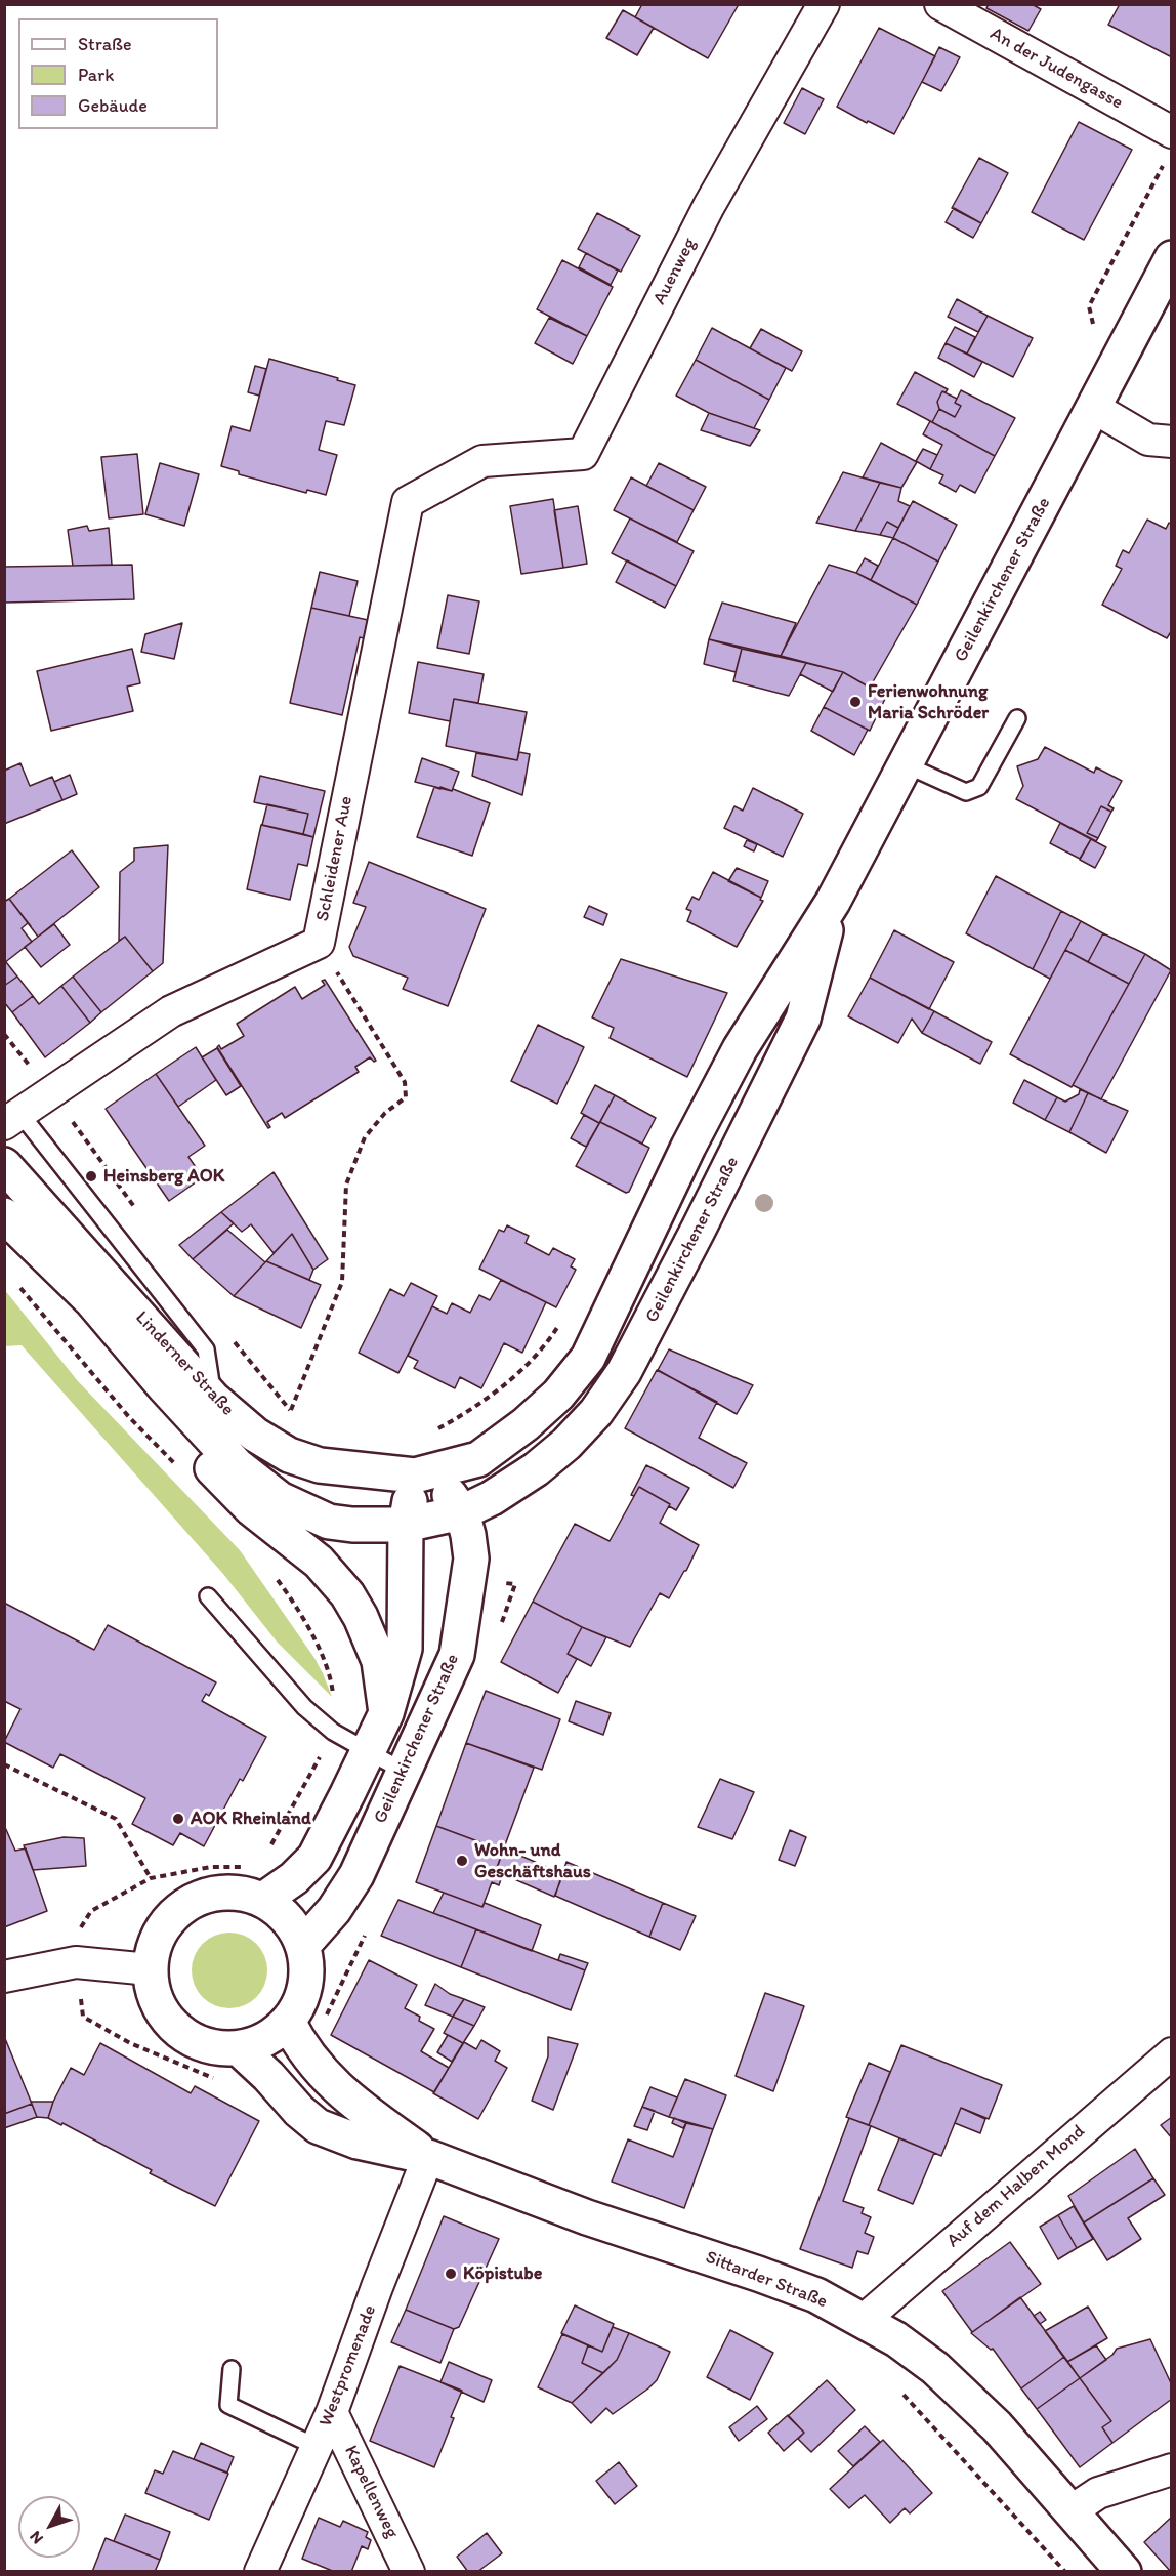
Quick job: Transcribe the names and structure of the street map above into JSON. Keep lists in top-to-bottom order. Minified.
{"streets":{"main road":["Geilenkirchener Straße","Linderner Straße","Sittarder Straße"],"street":["An der Judengasse","Auenweg","Schleidener Aue","Auf dem Halben Mond","Westpromenade","Kapellenweg"]},"crossings":[["Auenweg","Schleidener Aue"],["Geilenkirchener Straße","Linderner Straße"],["Geilenkirchener Straße","Sittarder Straße"],["Auf dem Halben Mond","Sittarder Straße"],["Sittarder Straße","Westpromenade"],["Westpromenade","Kapellenweg"]],"places":["Ferienwohnung Maria Schröder","Heinsberg AOK","AOK Rheinland","Wohn- und Geschäftshaus","Köpistube"],"legend":["Straße","Park","Gebäude"],"north":"bottom left"}
